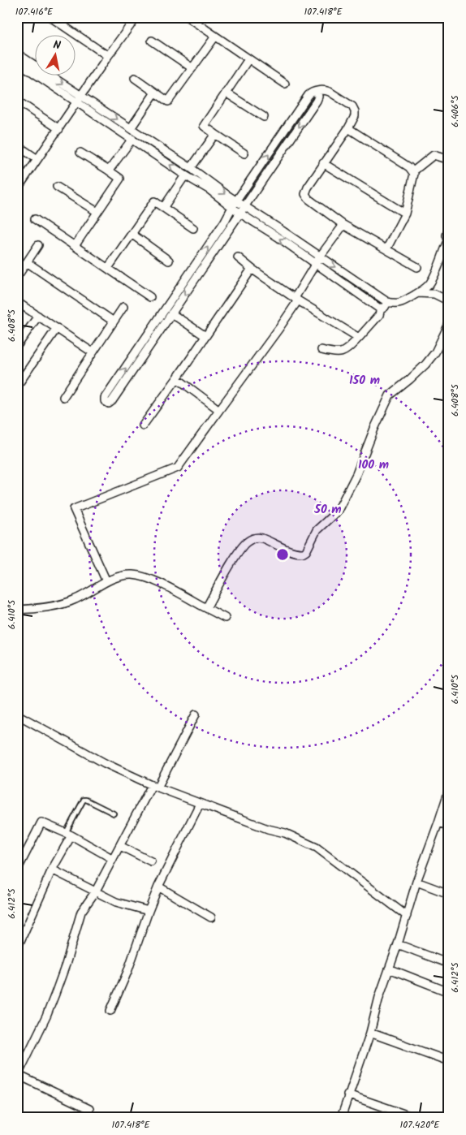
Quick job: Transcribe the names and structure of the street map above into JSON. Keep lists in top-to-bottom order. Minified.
{"north":"top","coordinates":["107.416°E","107.418°E","6.406°S","6.408°S","6.410°S","6.412°S","107.420°E"],"rings":["150 m","100 m","50 m"]}
